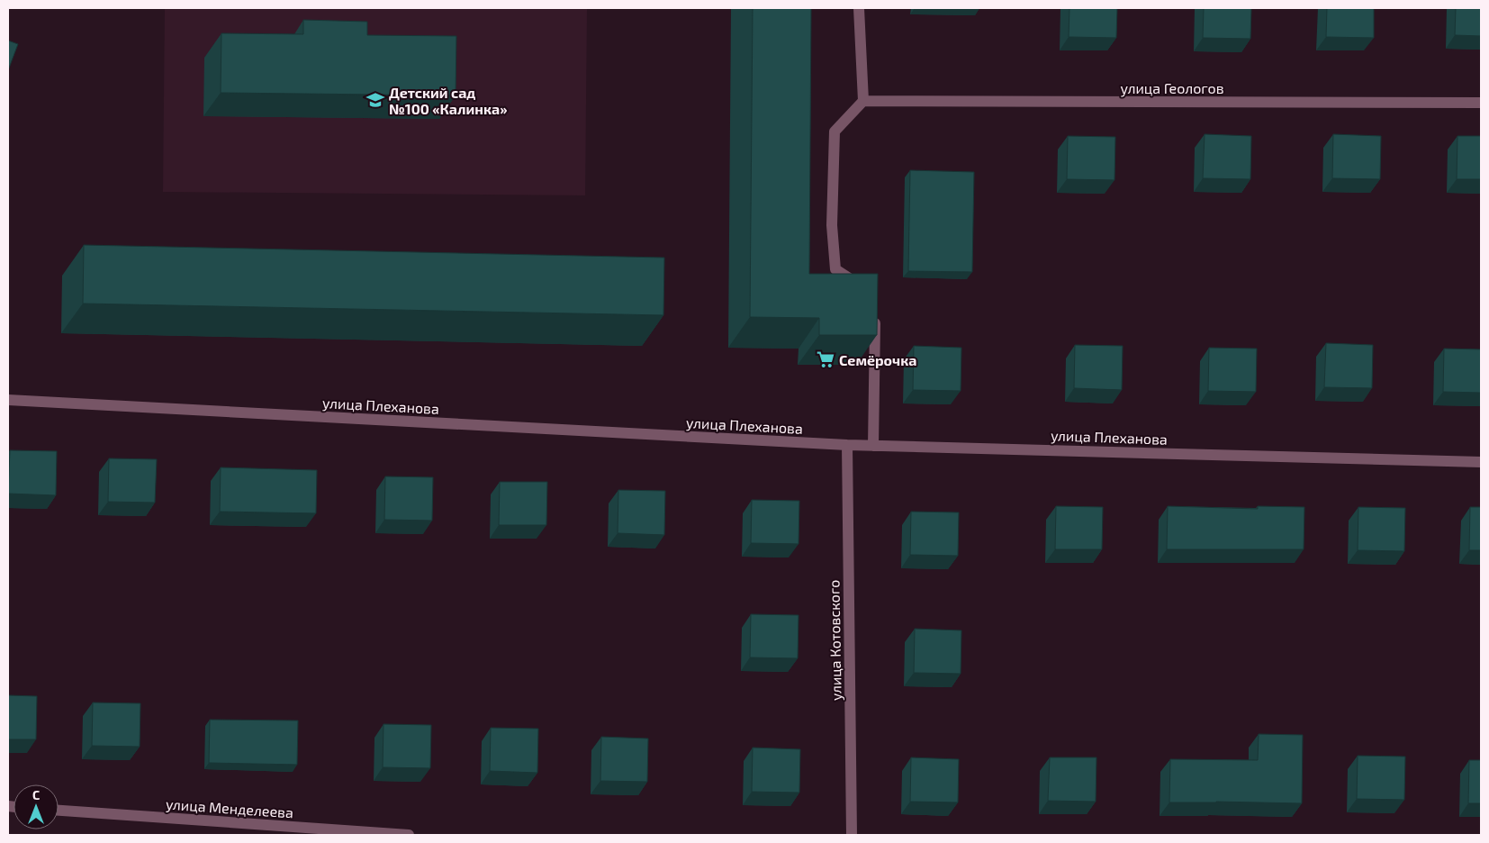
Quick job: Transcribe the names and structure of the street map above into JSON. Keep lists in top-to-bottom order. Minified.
{"streets":{"street":["улица Геологов","улица Плеханова","улица Котовского","улица Менделеева"]},"crossings":[["улица Плеханова","улица Котовского"]],"places":{"school or university":["Детский сад №100 «Калинка»"],"supermarket":["Семёрочка"]},"north":"top"}
